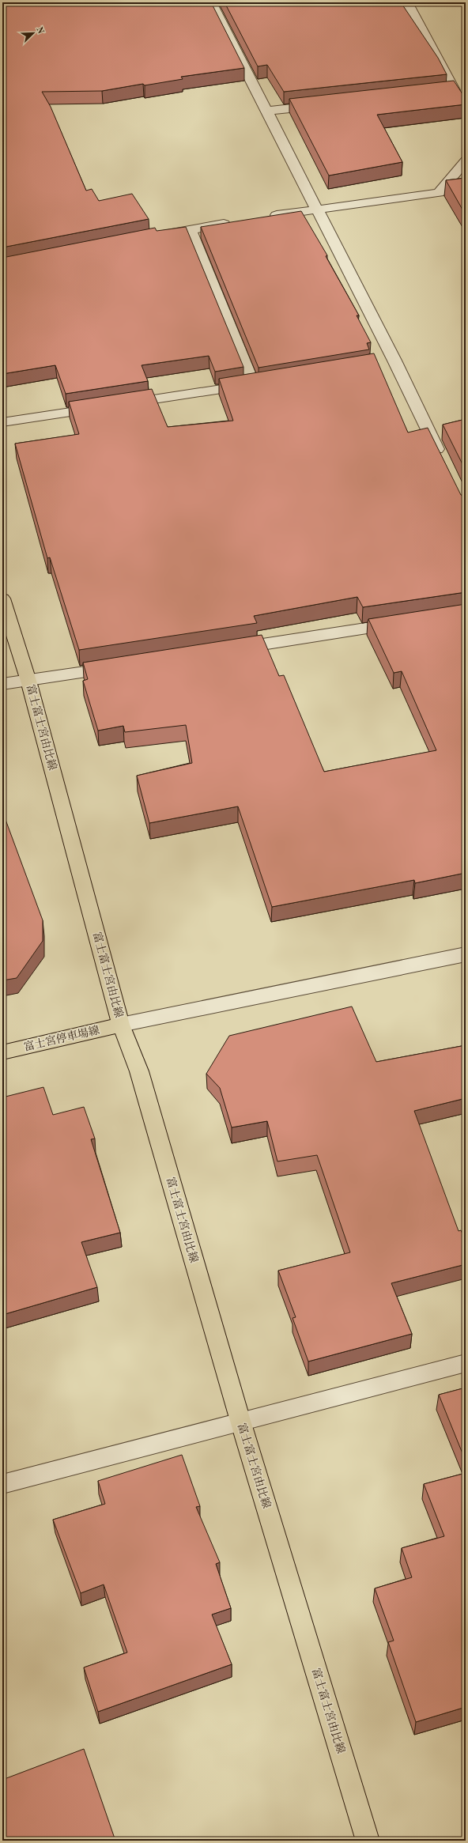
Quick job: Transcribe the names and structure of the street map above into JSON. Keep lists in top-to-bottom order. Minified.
{"streets":{"main road":["富士富士宮由比線","富士宮停車場線"]},"crossings":[["富士富士宮由比線","富士宮停車場線"]],"north":"top right"}
